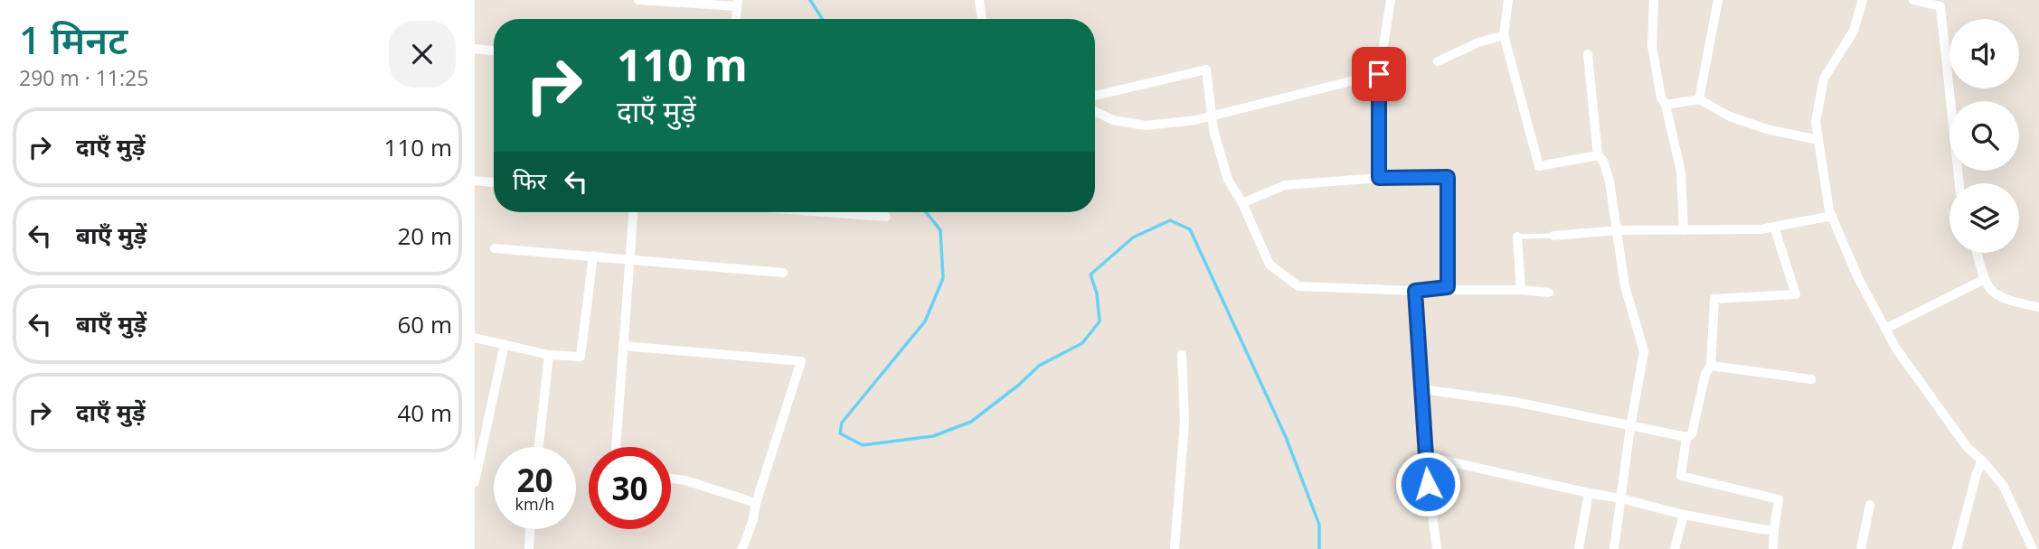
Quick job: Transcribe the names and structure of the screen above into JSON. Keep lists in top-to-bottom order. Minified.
{"page":{"heading":["1 मिनट","290 m · 11:25"],"turn":["110 m","दाएँ मुड़ें"],"list":[{"name":"दाएँ मुड़ें","value":"110 m"},{"name":"बाएँ मुड़ें","value":"20 m"},{"name":"बाएँ मुड़ें","value":"60 m"},{"name":"दाएँ मुड़ें","value":"40 m"}],"then":"फिर","speed":"20 km/h","limit":"30"}}
